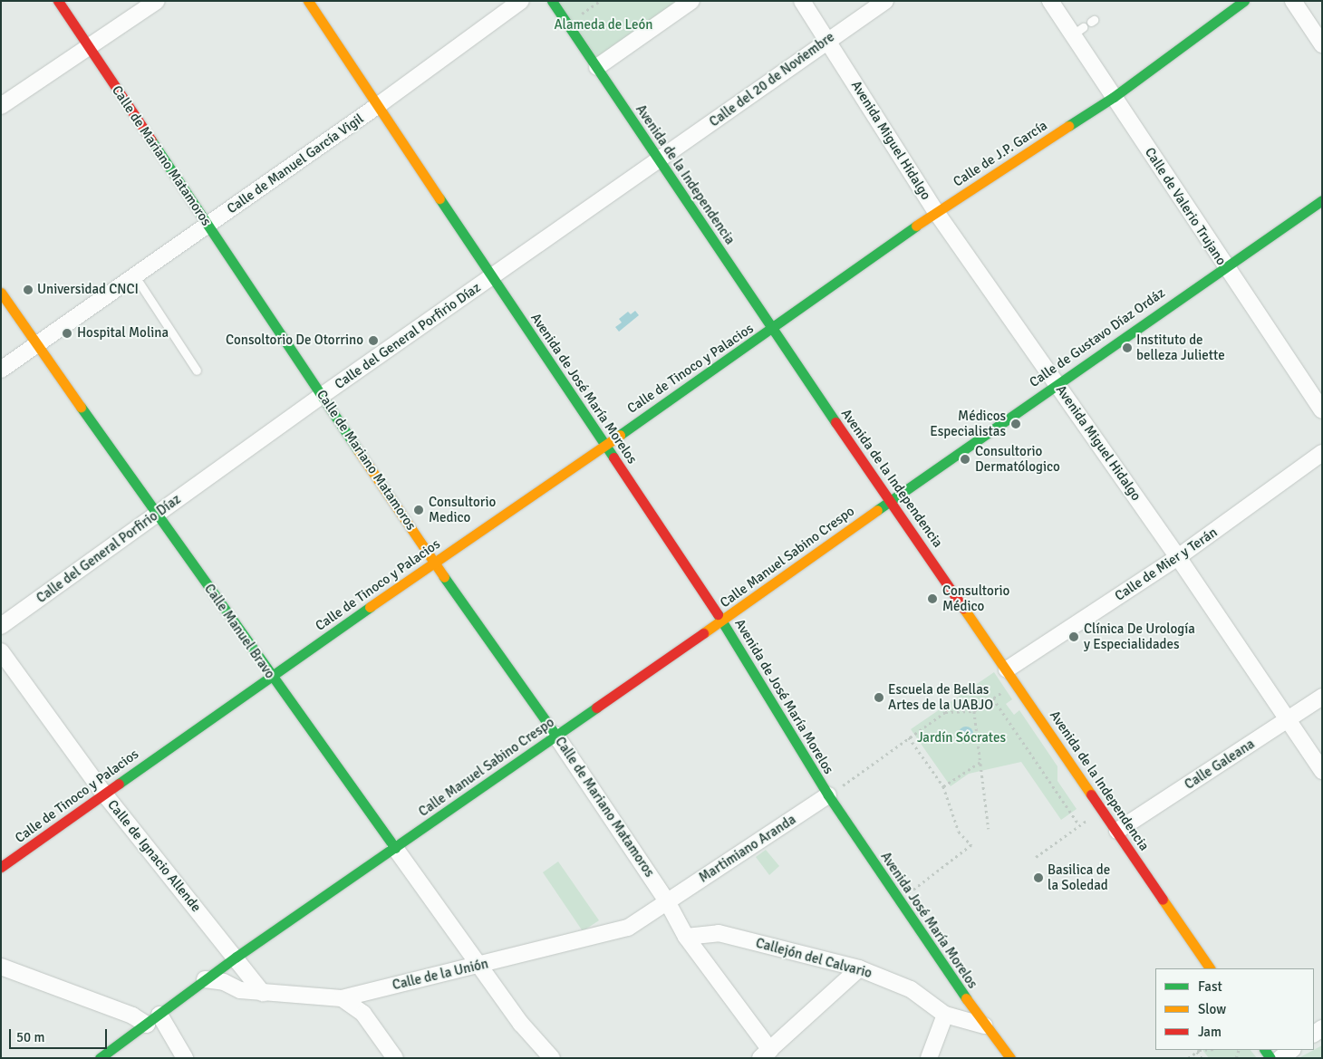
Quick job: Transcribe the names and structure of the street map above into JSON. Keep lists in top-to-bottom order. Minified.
{"streets":{"street":["Calle del 20 de Noviembre","Avenida Miguel Hidalgo","Calle de J.P. García","Calle de Mariano Matamoros","Calle de Manuel García Vigil","Avenida de la Independencia","Calle de Valerio Trujano","Calle del General Porfirio Díaz","Calle de Gustavo Díaz Ordáz","Calle de Tinoco y Palacios","Avenida de José María Morelos","Calle Manuel Sabino Crespo","Calle de Mier y Terán","Calle Manuel Bravo","Calle Galeana","Martimiano Aranda","Calle de Ignacio Allende","Avenida José María Morelos","Callejón del Calvario","Calle de la Unión"]},"crossings":[["Calle del 20 de Noviembre","Avenida Miguel Hidalgo"],["Calle del 20 de Noviembre","Avenida de la Independencia"],["Calle del 20 de Noviembre","Calle del General Porfirio Díaz"],["Avenida Miguel Hidalgo","Calle de J.P. García"],["Avenida Miguel Hidalgo","Calle de Gustavo Díaz Ordáz"],["Avenida Miguel Hidalgo","Calle de Mier y Terán"],["Avenida Miguel Hidalgo","Calle Galeana"],["Calle de J.P. García","Avenida de la Independencia"],["Calle de J.P. García","Calle de Valerio Trujano"],["Calle de J.P. García","Calle de Tinoco y Palacios"],["Calle de Mariano Matamoros","Calle de Manuel García Vigil"],["Calle de Mariano Matamoros","Calle del General Porfirio Díaz"],["Calle de Mariano Matamoros","Calle de Tinoco y Palacios"],["Calle de Mariano Matamoros","Calle Manuel Sabino Crespo"],["Calle de Mariano Matamoros","Martimiano Aranda"],["Calle de Mariano Matamoros","Callejón del Calvario"],["Calle de Mariano Matamoros","Calle de la Unión"],["Calle de Manuel García Vigil","Avenida de José María Morelos"],["Calle de Manuel García Vigil","Calle Manuel Bravo"],["Avenida de la Independencia","Calle del General Porfirio Díaz"],["Avenida de la Independencia","Calle de Gustavo Díaz Ordáz"],["Avenida de la Independencia","Calle de Tinoco y Palacios"],["Avenida de la Independencia","Calle Manuel Sabino Crespo"],["Avenida de la Independencia","Calle de Mier y Terán"],["Avenida de la Independencia","Calle Galeana"],["Calle de Valerio Trujano","Calle de Gustavo Díaz Ordáz"],["Calle del General Porfirio Díaz","Avenida de José María Morelos"],["Calle del General Porfirio Díaz","Calle Manuel Bravo"],["Calle de Gustavo Díaz Ordáz","Calle Manuel Sabino Crespo"],["Calle de Tinoco y Palacios","Avenida de José María Morelos"],["Calle de Tinoco y Palacios","Calle Manuel Bravo"],["Calle de Tinoco y Palacios","Calle de Ignacio Allende"],["Avenida de José María Morelos","Calle Manuel Sabino Crespo"],["Avenida de José María Morelos","Martimiano Aranda"],["Avenida de José María Morelos","Avenida José María Morelos"],["Calle Manuel Sabino Crespo","Calle Manuel Bravo"],["Calle Manuel Sabino Crespo","Calle de Ignacio Allende"],["Calle Manuel Sabino Crespo","Calle de la Unión"],["Calle Manuel Bravo","Calle de la Unión"],["Martimiano Aranda","Avenida José María Morelos"],["Martimiano Aranda","Calle de la Unión"],["Calle de Ignacio Allende","Calle de la Unión"],["Avenida José María Morelos","Callejón del Calvario"]],"parks":["Alameda de León","Jardín Sócrates"],"places":["Universidad CNCI","Hospital Molina","Consoltorio De Otorrino","Instituto de belleza Juliette","Médicos Especialistas","Consultorio Dermatólogico","Consultorio Medico","Consultorio Médico","Clínica De Urología y Especialidades","Escuela de Bellas Artes de la UABJO","Basilica de la Soledad"],"legend":["Fast","Slow","Jam"],"scale_bar":"50 m"}
